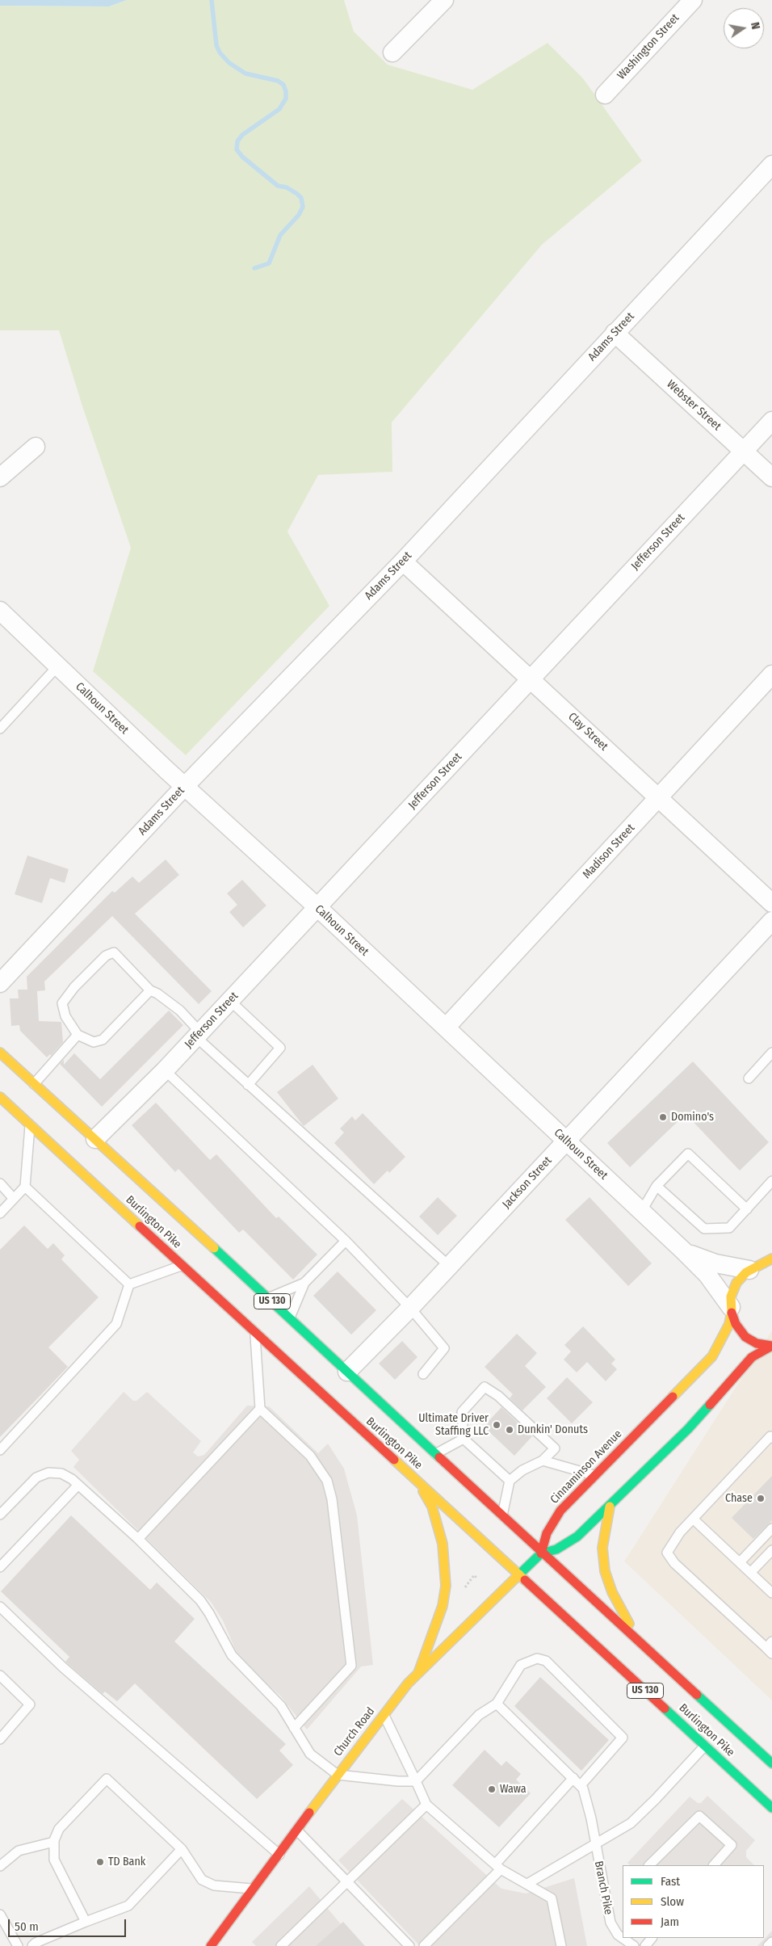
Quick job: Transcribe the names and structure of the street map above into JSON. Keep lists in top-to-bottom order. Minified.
{"streets":{"main road":["Calhoun Street","Burlington Pike","US 130","Cinnaminson Avenue","Church Road"],"street":["Washington Street","Adams Street","Webster Street","Jefferson Street","Clay Street","Madison Street","Jackson Street"],"lane":["Branch Pike"]},"crossings":[["Adams Street","Webster Street"],["Adams Street","Calhoun Street"],["Adams Street","Clay Street"],["Webster Street","Jefferson Street"],["Jefferson Street","Calhoun Street"],["Jefferson Street","Clay Street"],["Jefferson Street","Burlington Pike"],["Calhoun Street","Madison Street"],["Calhoun Street","Jackson Street"],["Calhoun Street","Cinnaminson Avenue"],["Clay Street","Madison Street"],["Jackson Street","Burlington Pike"],["Burlington Pike","Cinnaminson Avenue"],["Burlington Pike","Church Road"],["Cinnaminson Avenue","Church Road"]],"places":["Domino's","Ultimate Driver Staffing LLC","Dunkin' Donuts","Chase","Wawa","TD Bank"],"legend":["Fast","Slow","Jam"],"scale_bar":"50 m","north":"right"}
